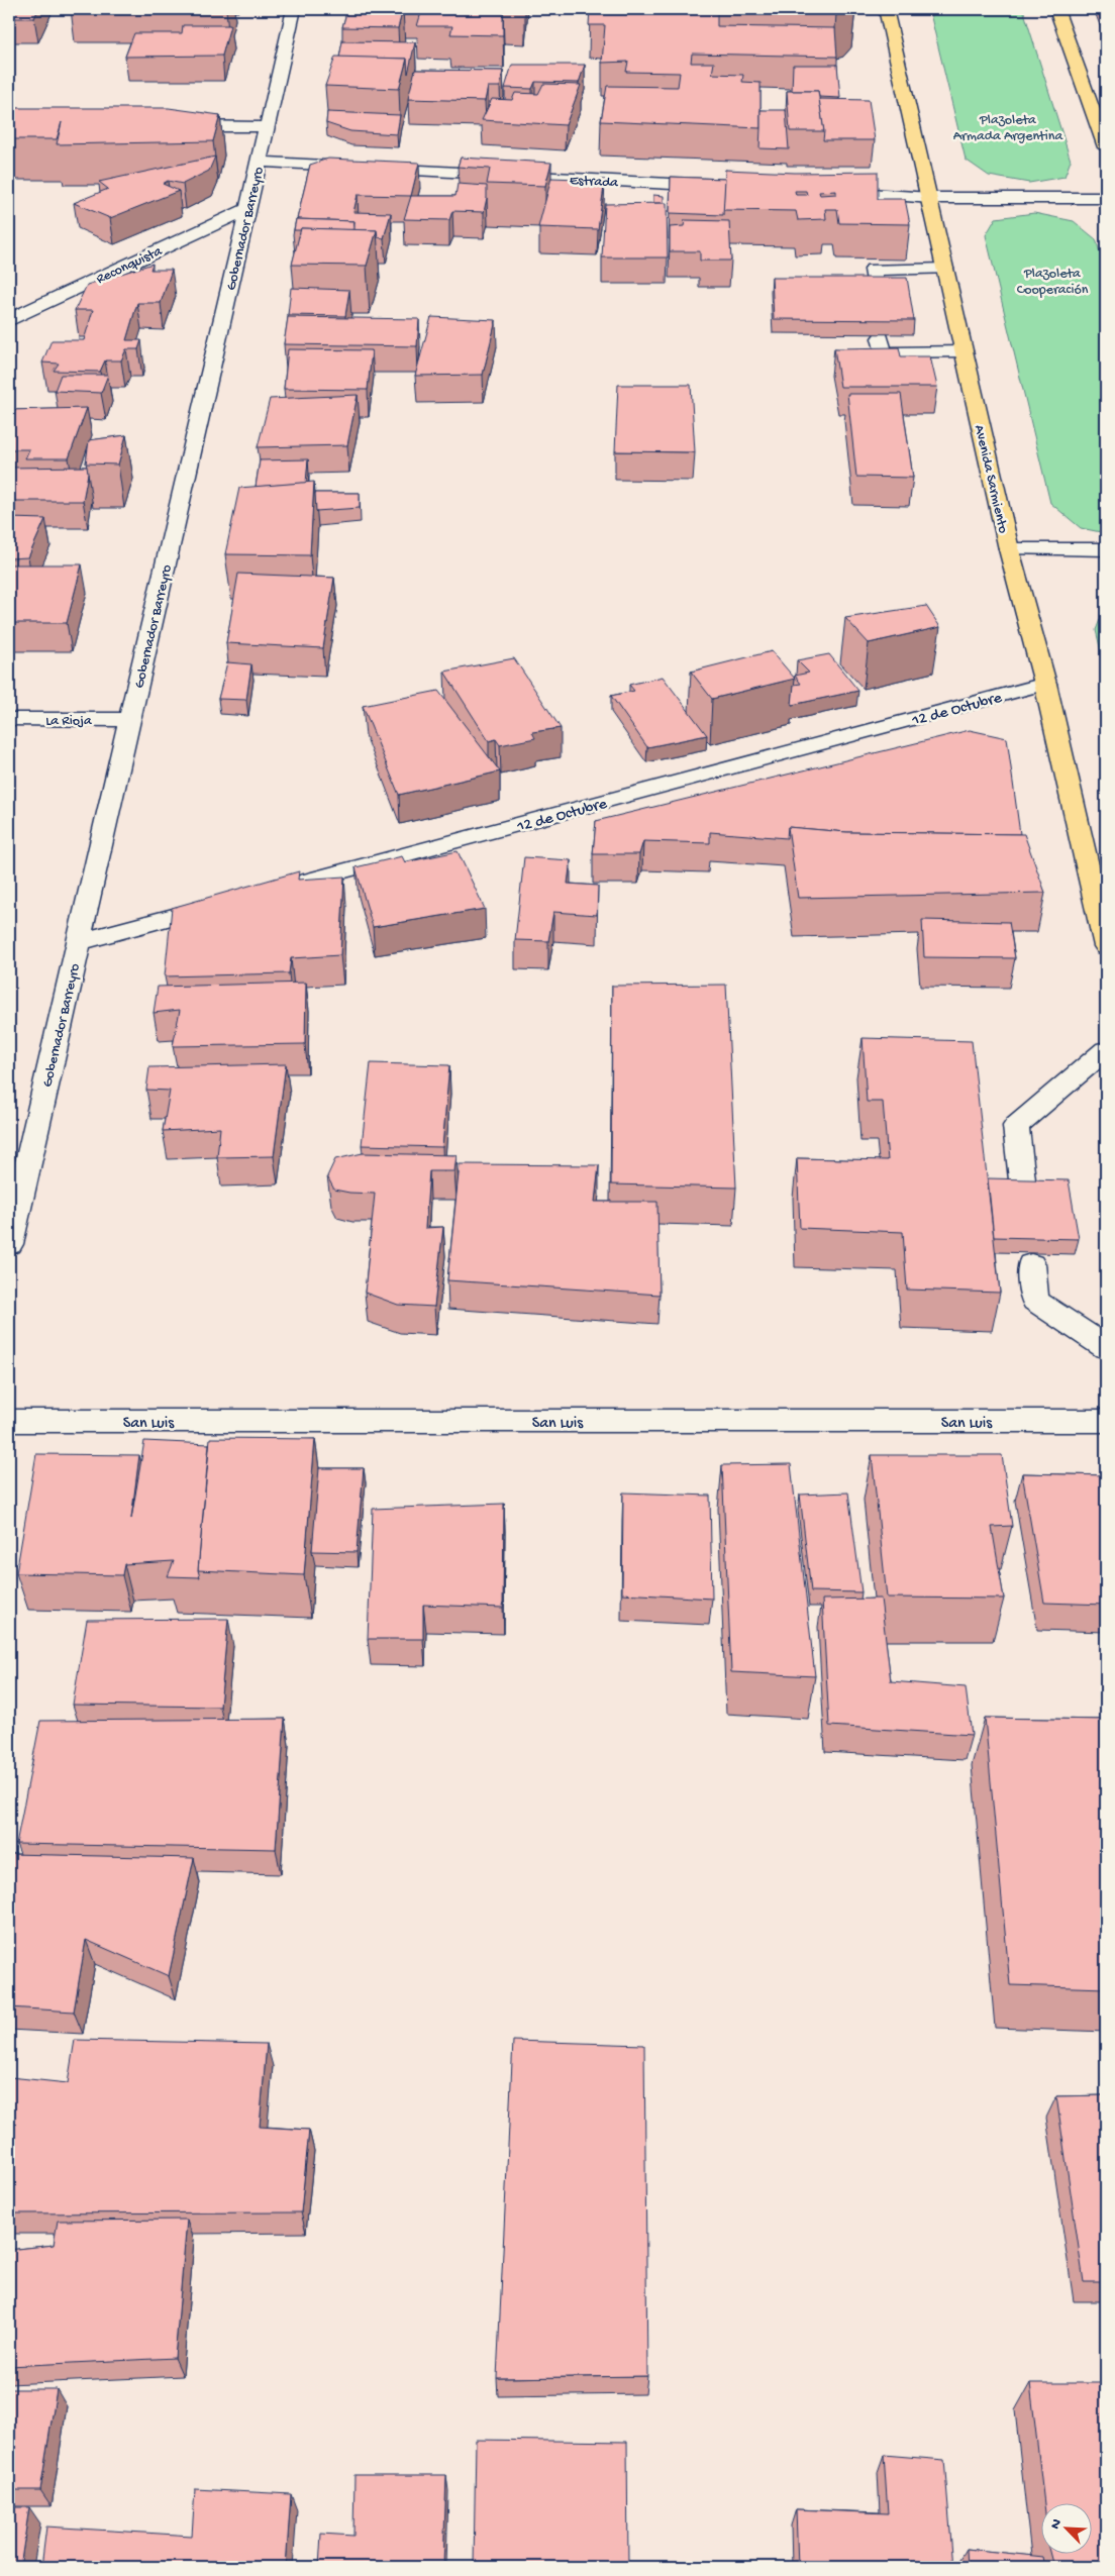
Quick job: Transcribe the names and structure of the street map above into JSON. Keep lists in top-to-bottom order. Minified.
{"streets":{"main road":["Avenida Sarmiento"],"street":["Estrada","Gobernador Barreyro","Reconquista","12 de Octubre","La Rioja","San Luis"]},"crossings":[["Estrada","Gobernador Barreyro"],["Gobernador Barreyro","Reconquista"],["Gobernador Barreyro","La Rioja"],["Avenida Sarmiento","12 de Octubre"]],"parks":["Plazoleta Armada Argentina","Plazoleta Cooperación"],"north":"top left"}
